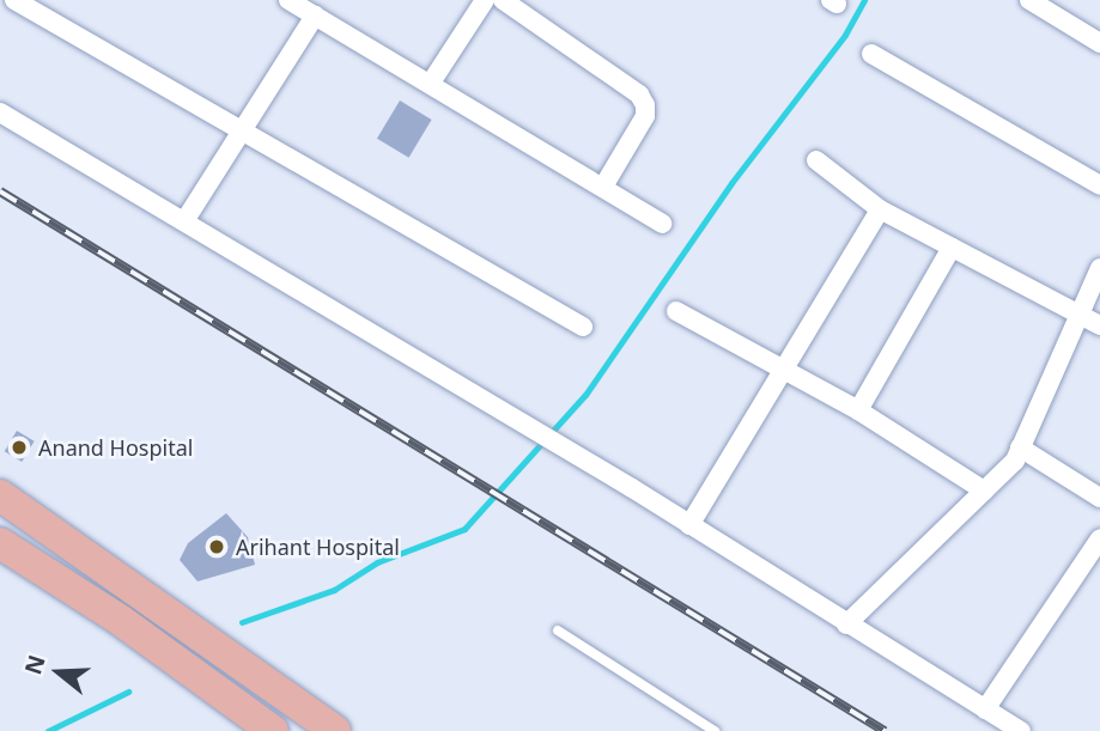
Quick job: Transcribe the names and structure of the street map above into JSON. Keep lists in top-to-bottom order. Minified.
{"places":["Anand Hospital","Arihant Hospital"],"north":"left"}
